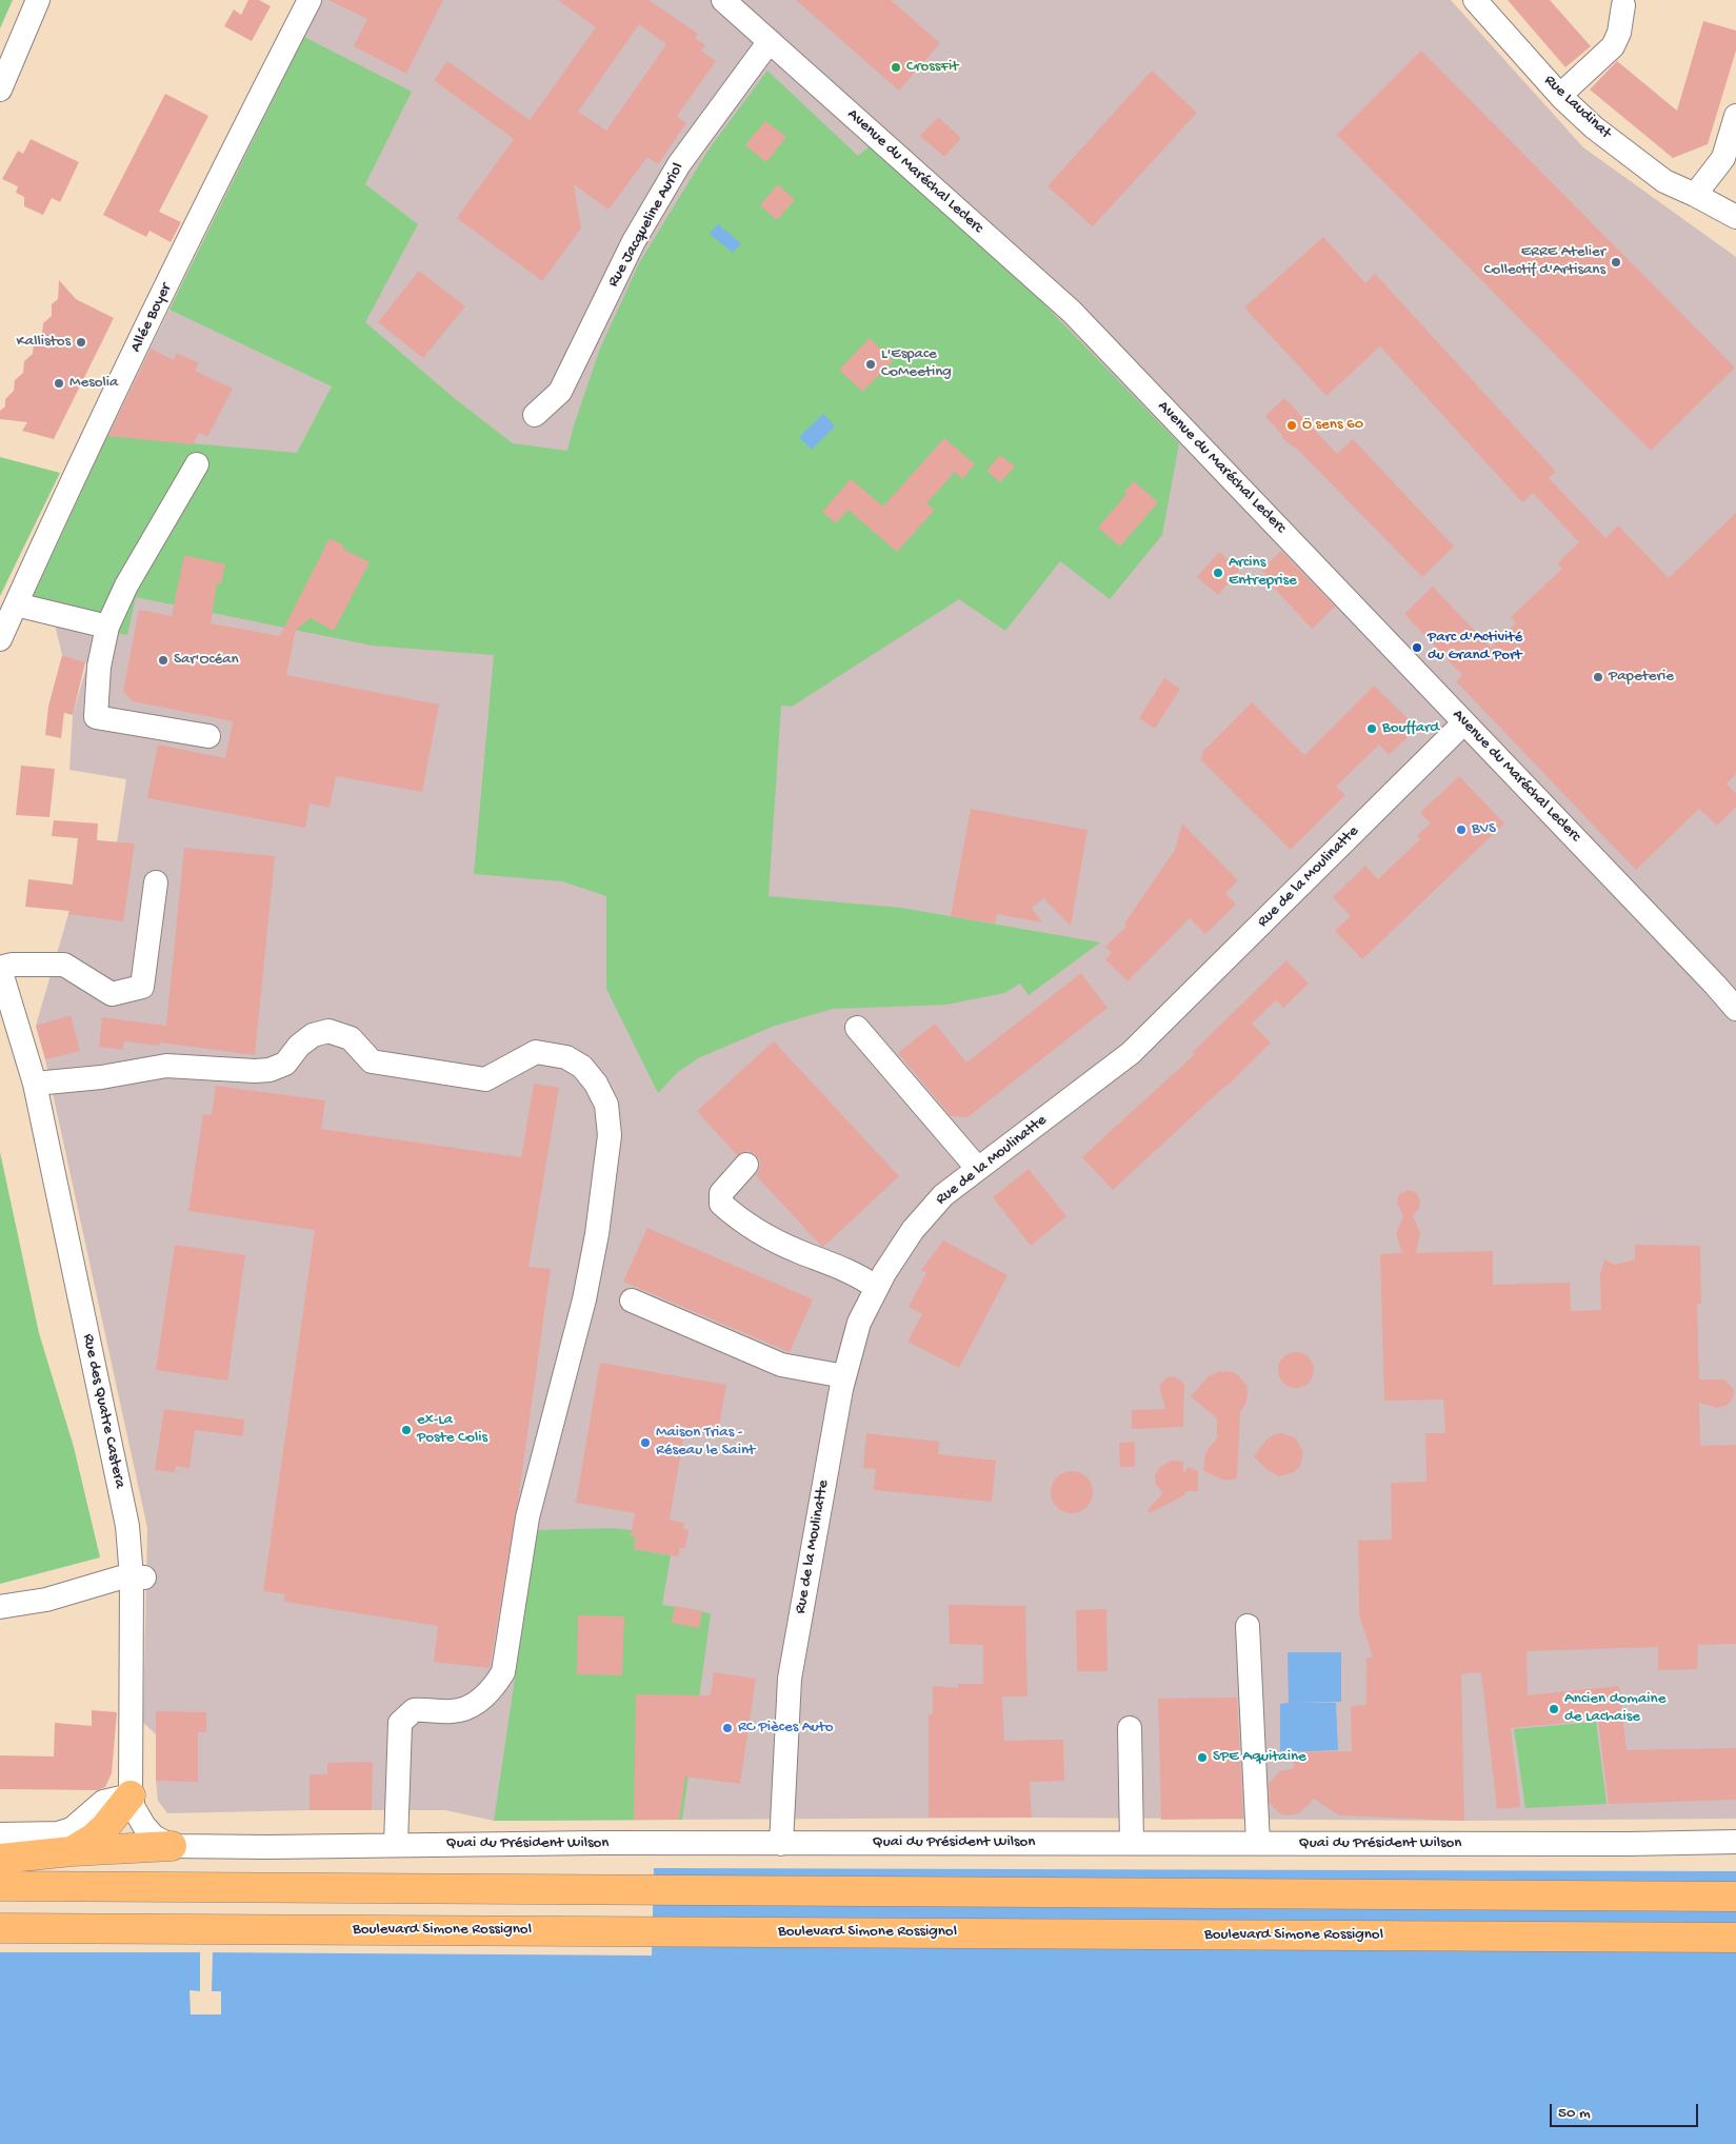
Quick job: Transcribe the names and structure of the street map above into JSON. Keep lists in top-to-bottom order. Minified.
{"streets":{"main road":["Boulevard Simone Rossignol"],"street":["Rue Laudinat","Avenue du Maréchal Leclerc","Rue Jacqueline Auriol","Allée Boyer","Rue de la Moulinatte","Rue des Quatre Castera","Quai du Président Wilson"]},"crossings":[["Avenue du Maréchal Leclerc","Rue Jacqueline Auriol"],["Avenue du Maréchal Leclerc","Rue de la Moulinatte"],["Rue de la Moulinatte","Quai du Président Wilson"],["Rue des Quatre Castera","Quai du Président Wilson"]],"places":["CrossFit","ERRE Atelier Collectif d'Artisans","Kallistos","L'Espace CoMeeting","Mesolia","Ö sens 60","Arcins Entreprise","Parc d'Activité du Grand Port","Sar'Océan","Papeterie","Bouffard","BVS","ex-La Poste Colis","Maison Trias - Réseau le Saint","Ancien domaine de Lachaise","RC Pièces Auto","SPE Aquitaine"],"scale_bar":"50 m"}
